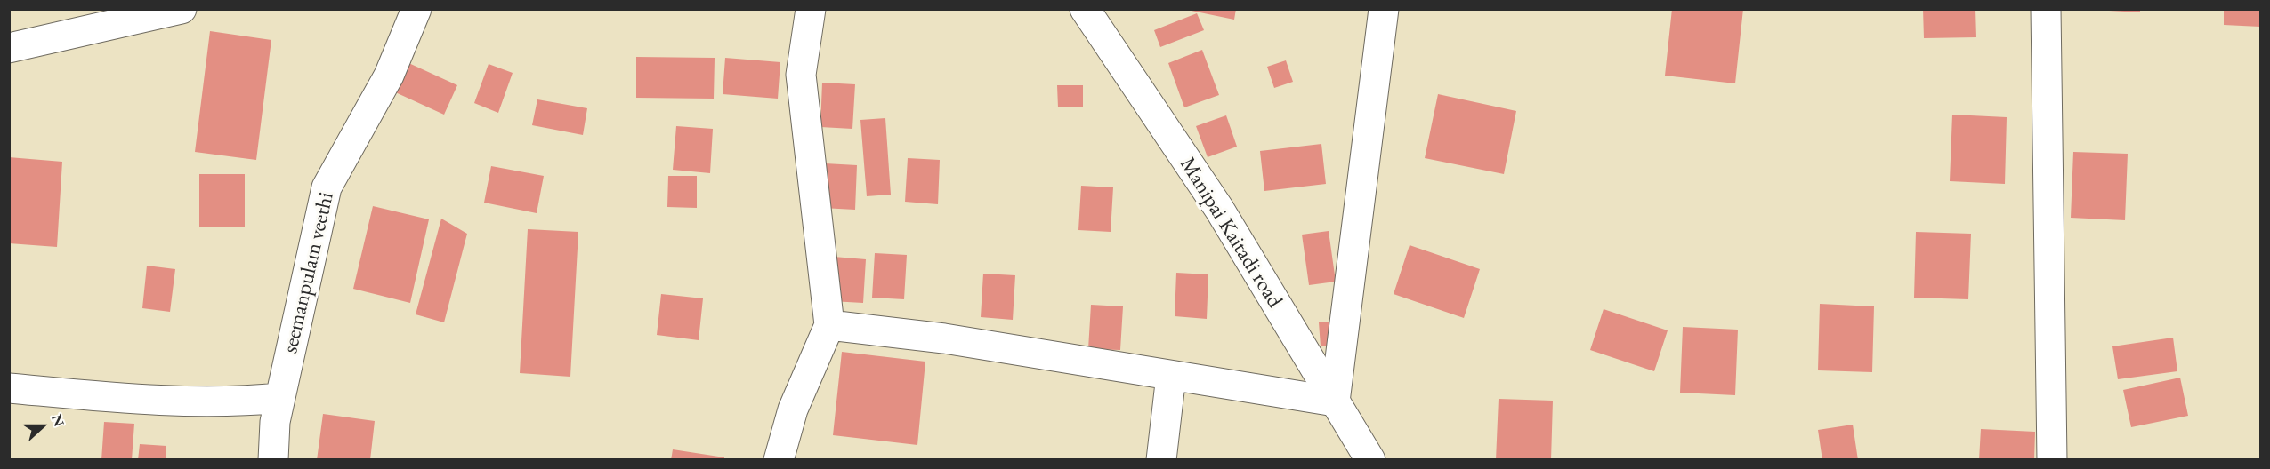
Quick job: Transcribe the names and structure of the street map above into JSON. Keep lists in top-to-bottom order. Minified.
{"streets":{"street":["Manipai Kaitadi road","seemanpulam veethi"]},"north":"right"}
